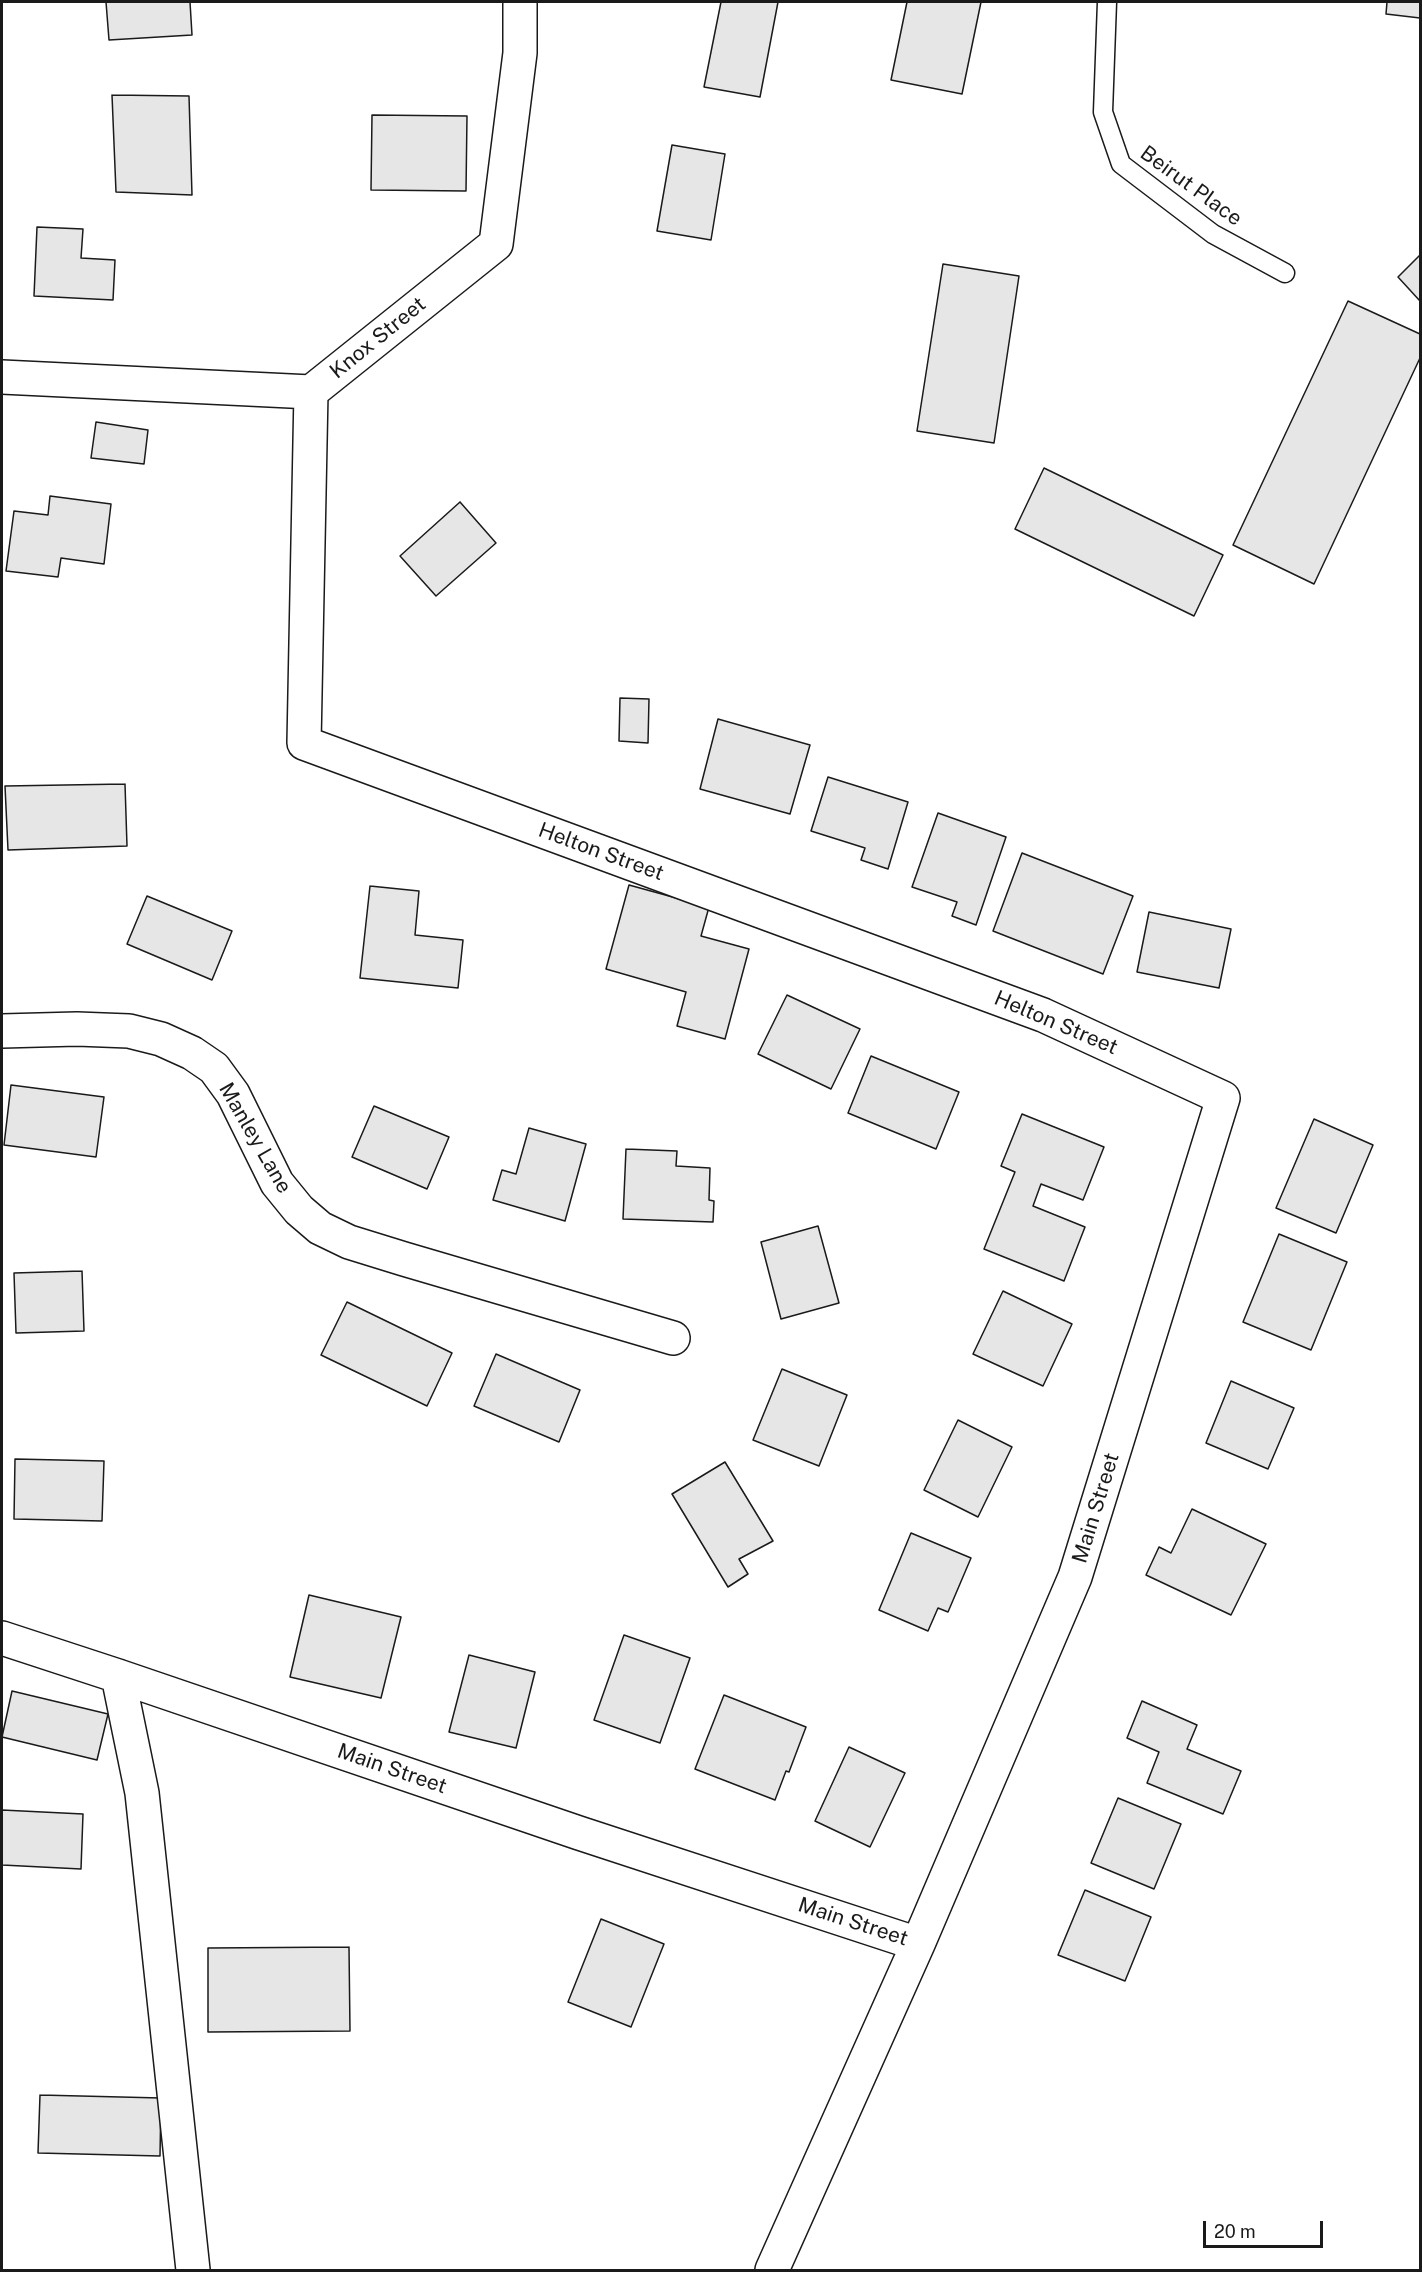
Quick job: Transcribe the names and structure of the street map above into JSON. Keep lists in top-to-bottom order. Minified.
{"streets":{"street":["Knox Street","Helton Street","Manley Lane","Main Street"],"lane":["Beirut Place"]},"crossings":[["Knox Street","Helton Street"],["Helton Street","Main Street"]],"scale_bar":"20 m"}
